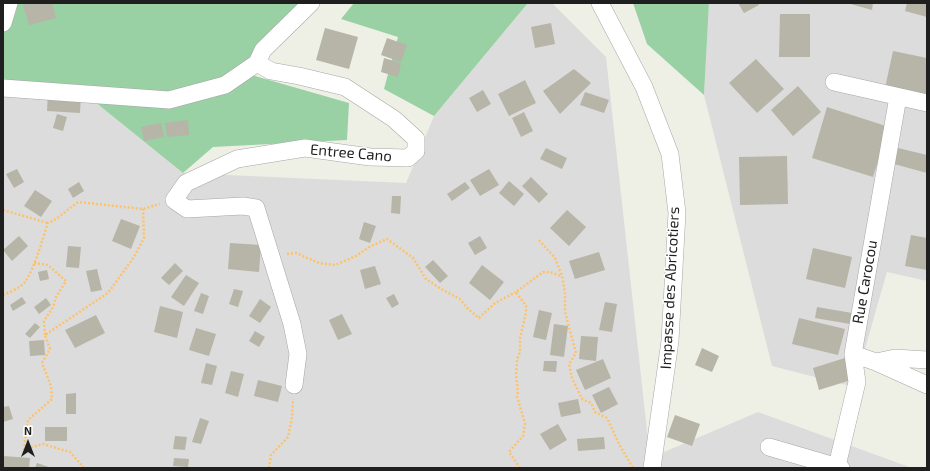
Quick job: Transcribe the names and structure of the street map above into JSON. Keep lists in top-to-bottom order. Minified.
{"streets":{"street":["Entree Cano","Rue Carocou","Impasse des Abricotiers"]},"north":"top"}
